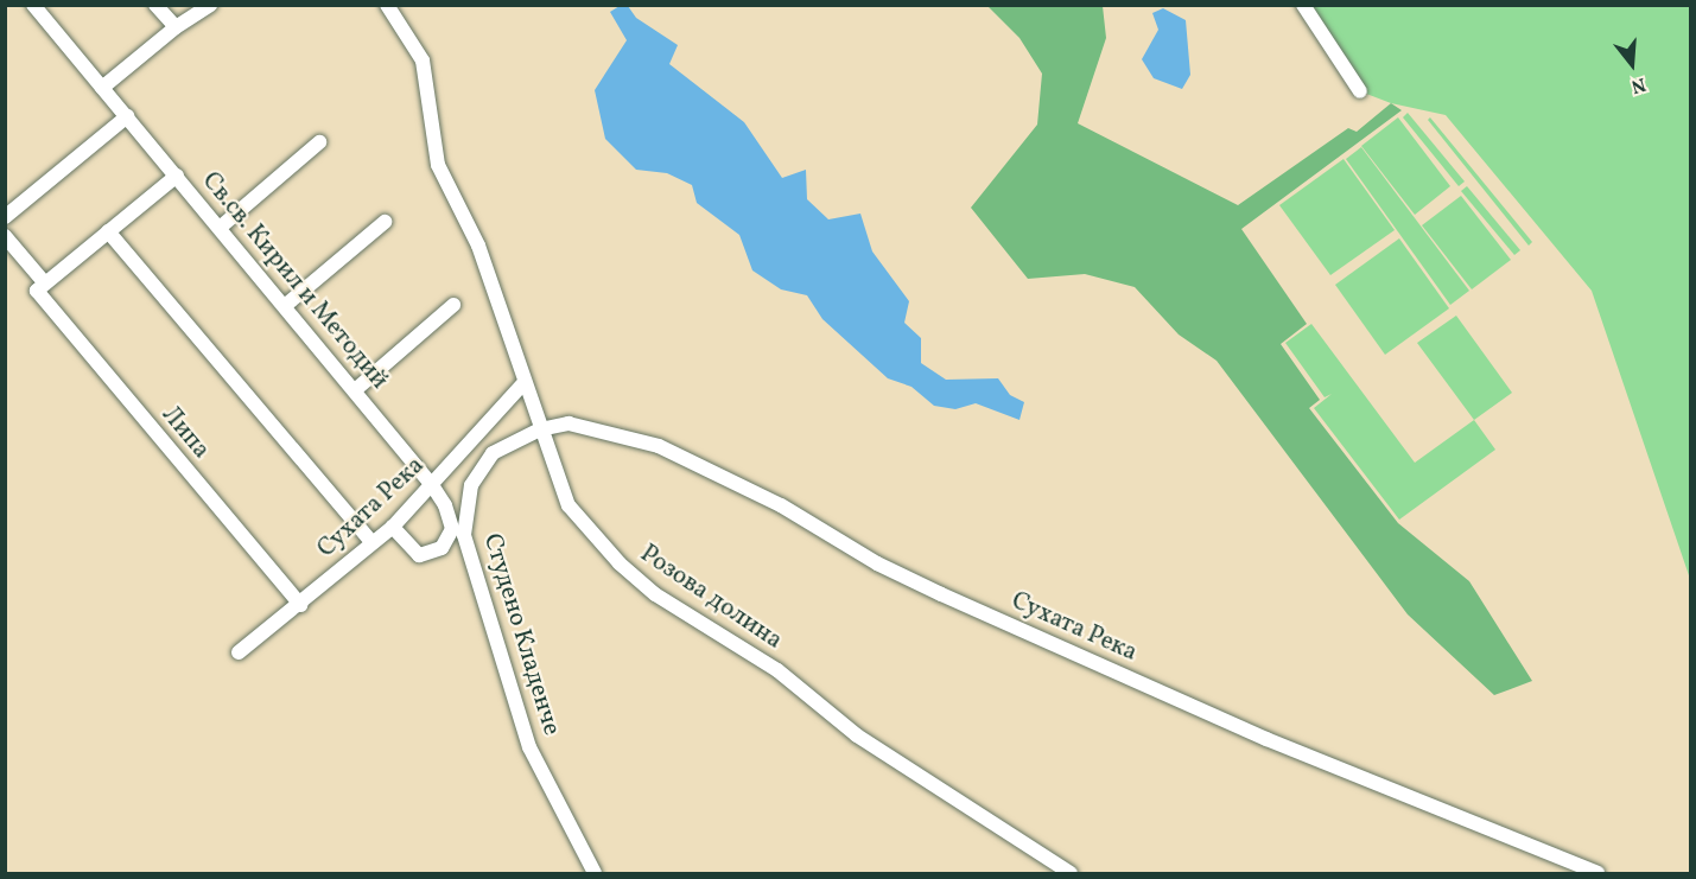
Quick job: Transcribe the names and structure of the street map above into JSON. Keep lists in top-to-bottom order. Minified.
{"streets":{"street":["Св.св. Кирил и Методий","Липа","Сухата Река","Розова долина","Студено Кладенче"]},"crossings":[["Св.св. Кирил и Методий","Сухата Река"],["Св.св. Кирил и Методий","Студено Кладенче"],["Липа","Сухата Река"],["Сухата Река","Розова долина"],["Сухата Река","Студено Кладенче"],["Розова долина","Студено Кладенче"]],"north":"bottom"}
